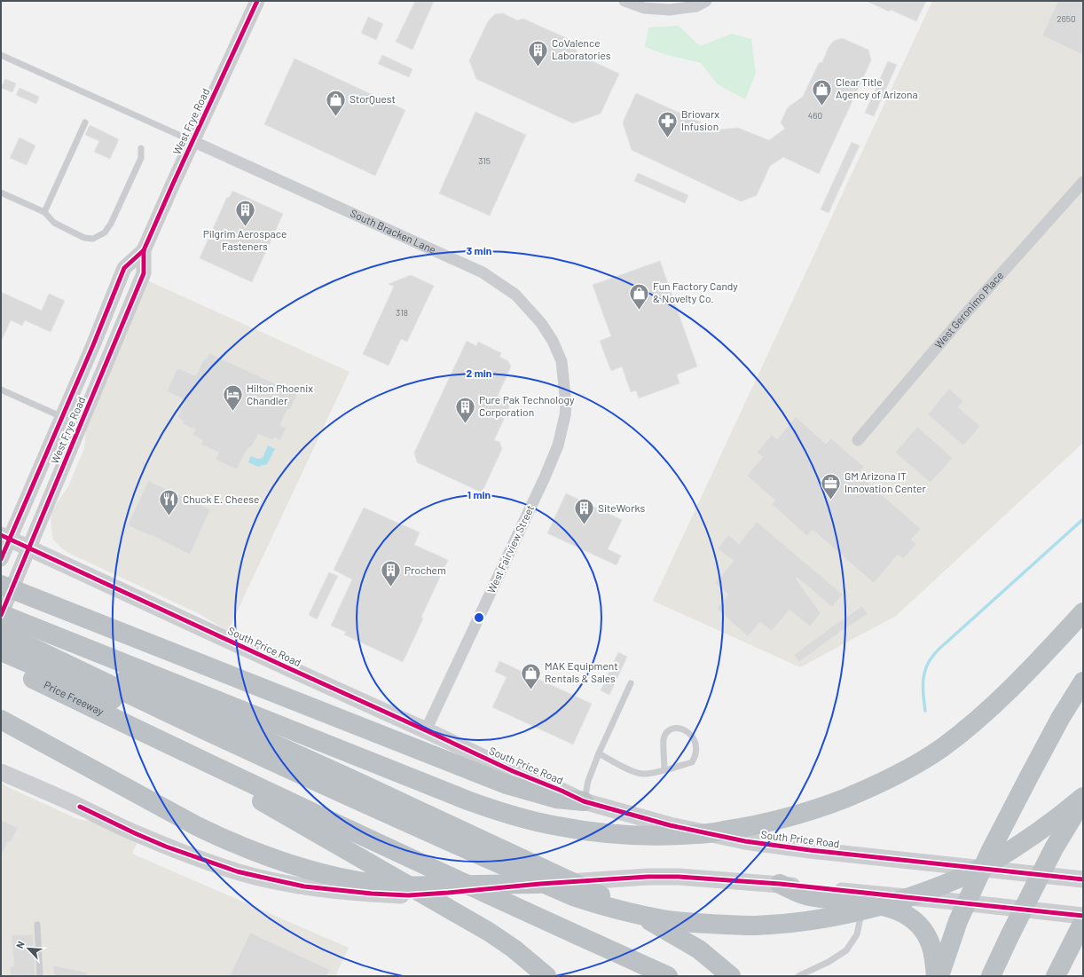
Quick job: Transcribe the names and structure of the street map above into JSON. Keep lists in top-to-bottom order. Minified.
{"streets":{"highway":["Price Freeway"],"main road":["South Price Road"],"street":["West Frye Road","South Bracken Lane","West Geronimo Place","West Fairview Street"]},"crossings":[["West Frye Road","South Bracken Lane"],["West Frye Road","South Price Road"],["South Bracken Lane","West Fairview Street"],["West Fairview Street","South Price Road"]],"places":{"building":["CoValence Laboratories","Pilgrim Aerospace Fasteners","Pure Pak Technology Corporation","SiteWorks","Prochem"],"shop":["Clear Title Agency of Arizona","StorQuest","Fun Factory Candy & Novelty Co.","MAK Equipment Rentals & Sales"],"pharmacy":["Briovarx Infusion"],"hotel":["Hilton Phoenix Chandler"],"office":["GM Arizona IT Innovation Center"],"restaurant":["Chuck E. Cheese"]},"house_numbers":["2650","460","315","318"],"north":"top left","rings":["3 min","2 min","1 min"]}
